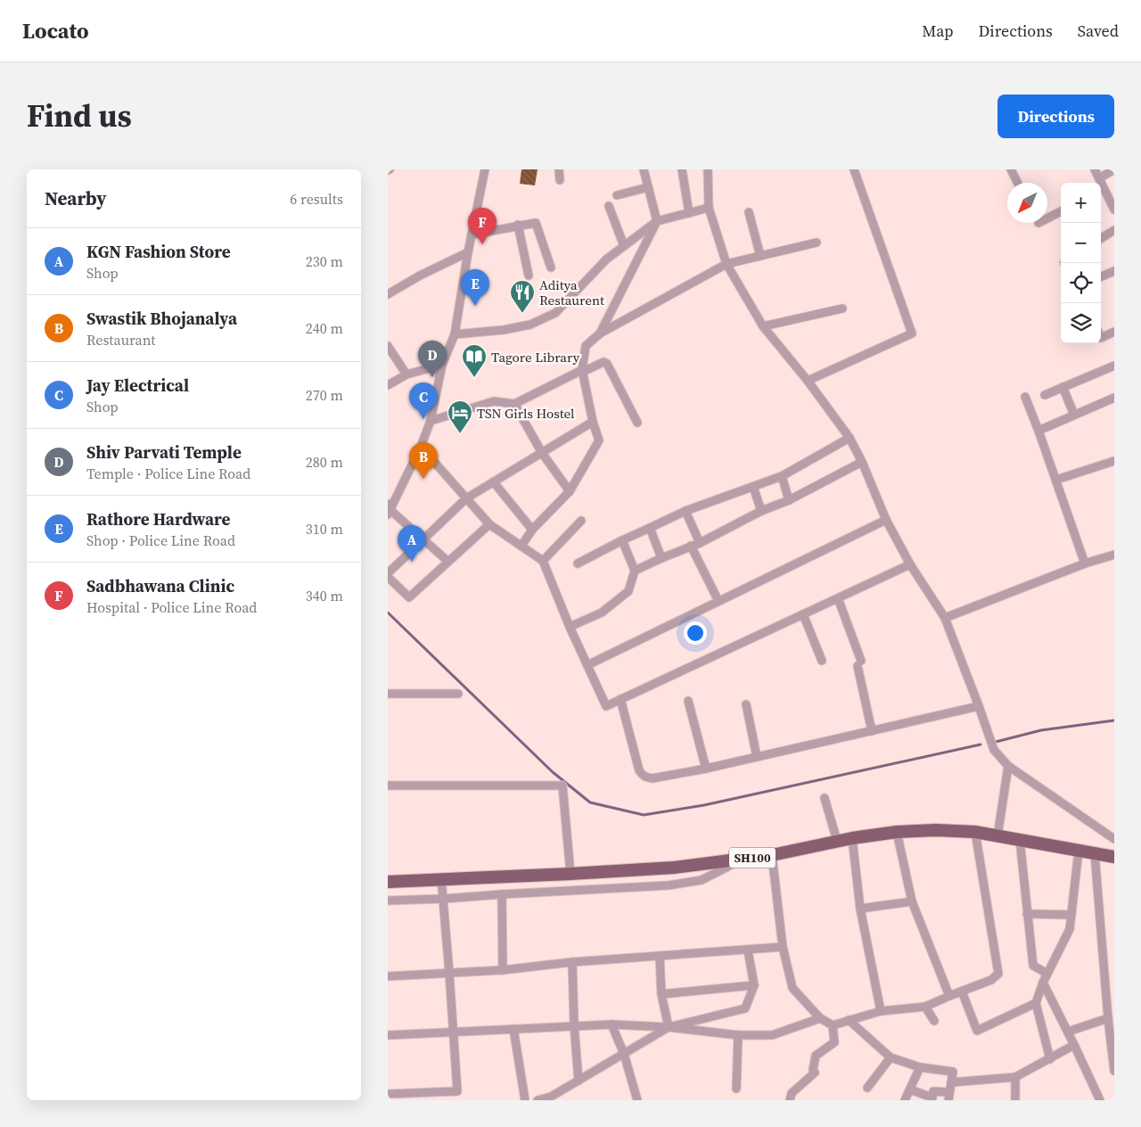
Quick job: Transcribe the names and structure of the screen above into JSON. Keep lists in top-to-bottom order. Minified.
{"streets":{"main road":["SH100"]},"places":{"restaurant":["Aditya Restaurent"],"library":["Tagore Library"],"hotel":["TSN Girls Hostel"]},"north":"bottom left","page":{"header":"Locato","nav":["Map","Directions","Saved"],"title":"Find us","buttons":"Directions","heading":["Nearby","6 results"],"map_buttons":["+","−"],"pins":["F","E","D","C","B","A"],"list":[{"mark":"A","name":"KGN Fashion Store","note":"Shop","value":"230 m"},{"mark":"B","name":"Swastik Bhojanalya","note":"Restaurant","value":"240 m"},{"mark":"C","name":"Jay Electrical","note":"Shop","value":"270 m"},{"mark":"D","name":"Shiv Parvati Temple","note":"Temple · Police Line Road","value":"280 m"},{"mark":"E","name":"Rathore Hardware","note":"Shop · Police Line Road","value":"310 m"},{"mark":"F","name":"Sadbhawana Clinic","note":"Hospital · Police Line Road","value":"340 m"}]}}
